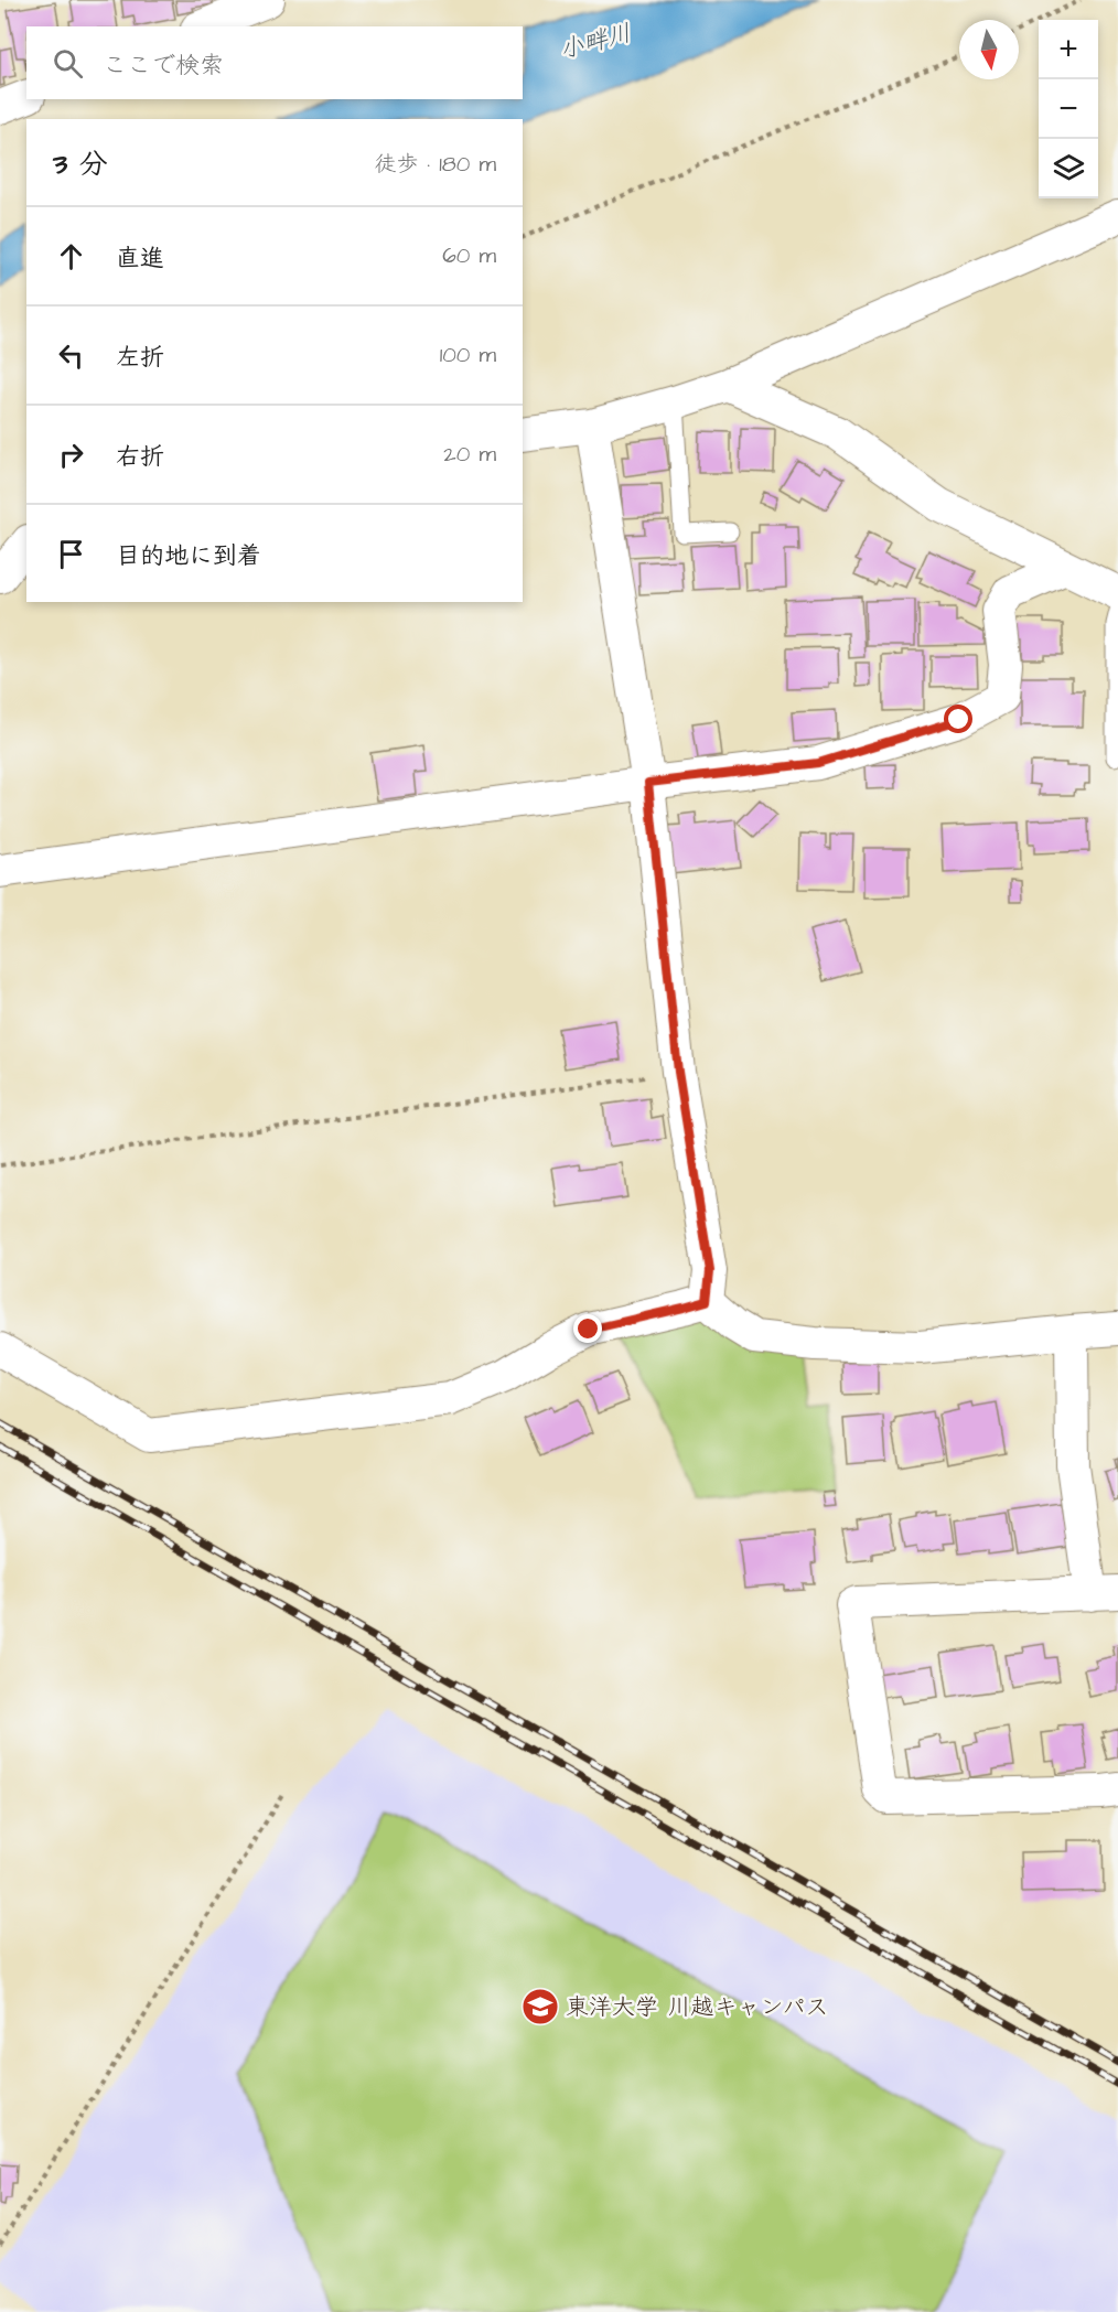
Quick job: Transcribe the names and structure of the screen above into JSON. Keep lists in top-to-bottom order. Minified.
{"water":["小畔川"],"places":{"school or university":["東洋大学 川越キャンパス"]},"north":"bottom","page":{"map_buttons":["+","−"],"search":"ここで検索","heading":["3 分","徒歩 · 180 m"],"list":[["直進","60 m"],["左折","100 m"],["右折","20 m"],"目的地に到着"]}}
